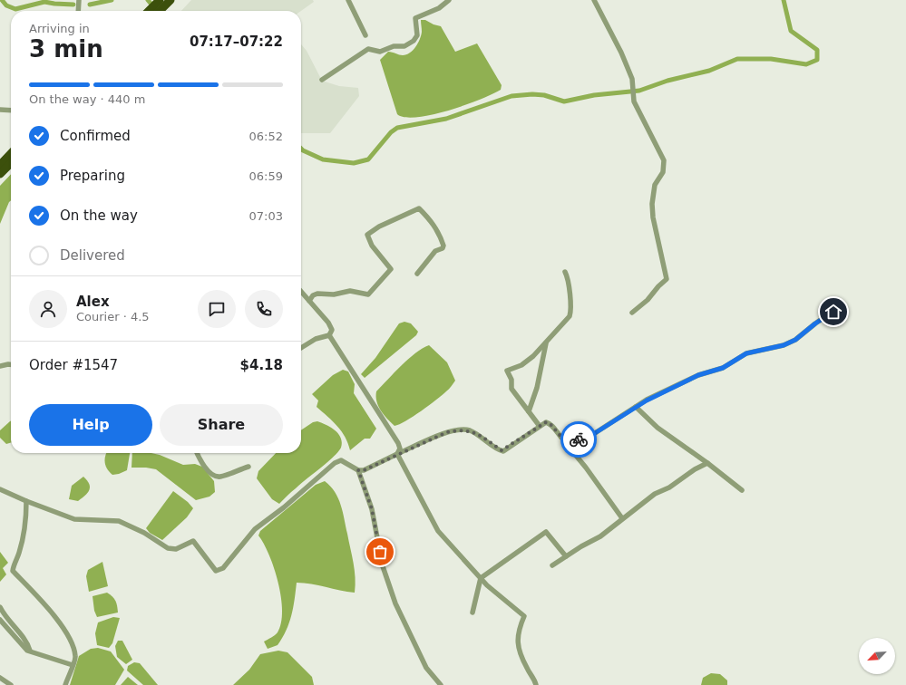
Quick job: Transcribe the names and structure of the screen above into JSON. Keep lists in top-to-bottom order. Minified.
{"north":"bottom left","page":{"heading":["3 min","Arriving in","07:17–07:22"],"panel":["Alex","Courier · 4.5","Order #1547","$4.18"],"bar":"On the way · 440 m","list":[["Confirmed","06:52"],["Preparing","06:59"],["On the way","07:03"],"Delivered"],"buttons":["Help","Share"]}}
